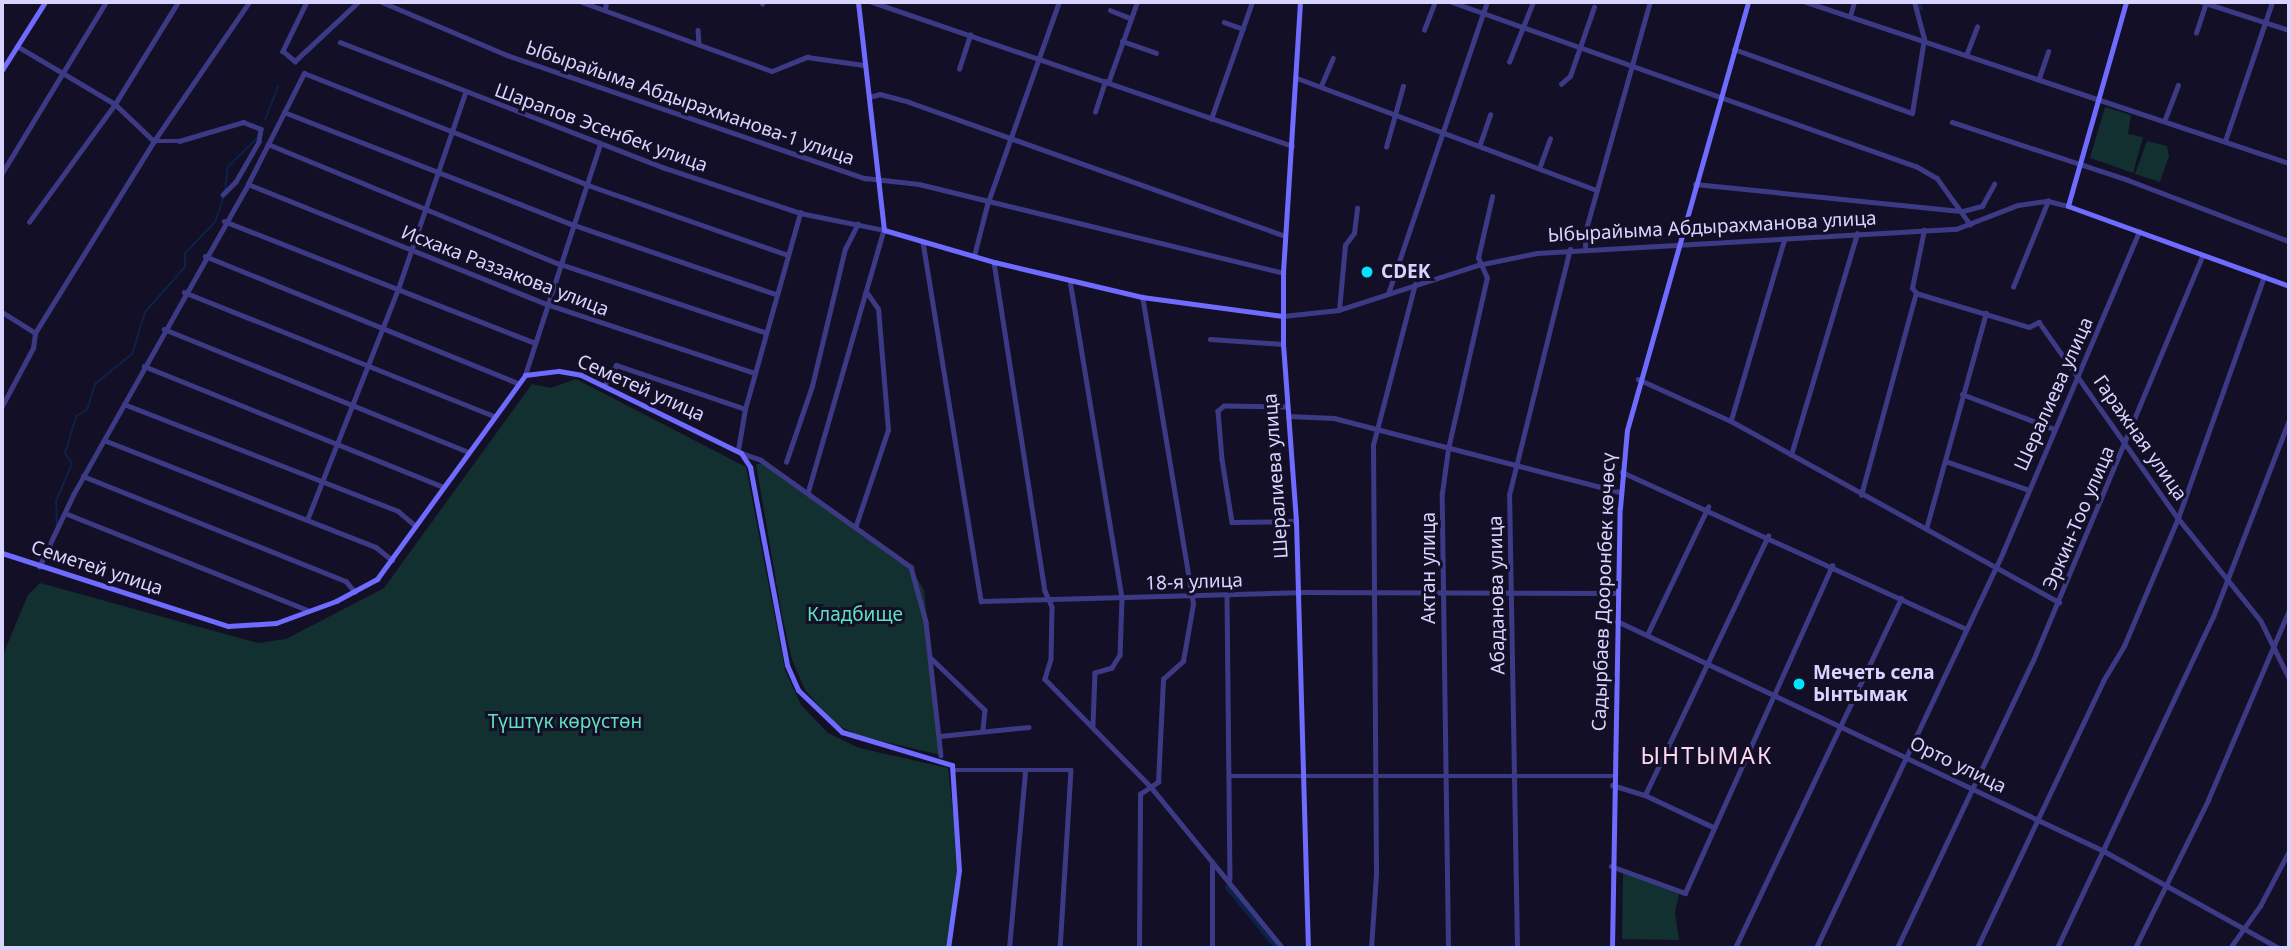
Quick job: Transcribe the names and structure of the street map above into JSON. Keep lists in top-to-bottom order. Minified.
{"streets":{"street":["Ыбырайыма Абдырахманова-1 улица","Шарапов Эсенбек улица","Ыбырайыма Абдырахманова улица","Исхака Раззакова улица","Семетей улица","Шералиева улица","Гаражная улица","Эркин-Тоо улица","Актан улица","18-я улица","Садырбаев Дооронбек көчөсү","Абаданова улица","Орто улица"]},"crossings":[["Ыбырайыма Абдырахманова-1 улица","Шералиева улица"],["Шарапов Эсенбек улица","Ыбырайыма Абдырахманова улица"],["Ыбырайыма Абдырахманова улица","Шералиева улица"],["Ыбырайыма Абдырахманова улица","Эркин-Тоо улица"],["Ыбырайыма Абдырахманова улица","Актан улица"],["Ыбырайыма Абдырахманова улица","18-я улица"],["Ыбырайыма Абдырахманова улица","Садырбаев Дооронбек көчөсү"],["Ыбырайыма Абдырахманова улица","Абаданова улица"],["Шералиева улица","Гаражная улица"],["Шералиева улица","18-я улица"],["Шералиева улица","Орто улица"],["Гаражная улица","Эркин-Тоо улица"],["Эркин-Тоо улица","Орто улица"],["Актан улица","18-я улица"],["18-я улица","Садырбаев Дооронбек көчөсү"],["18-я улица","Абаданова улица"],["Садырбаев Дооронбек көчөсү","Орто улица"]],"districts":["ЫНТЫМАК"],"parks":["Кладбище","Түштүк көрүстөн"],"places":["CDEK","Мечеть села Ынтымак"]}
